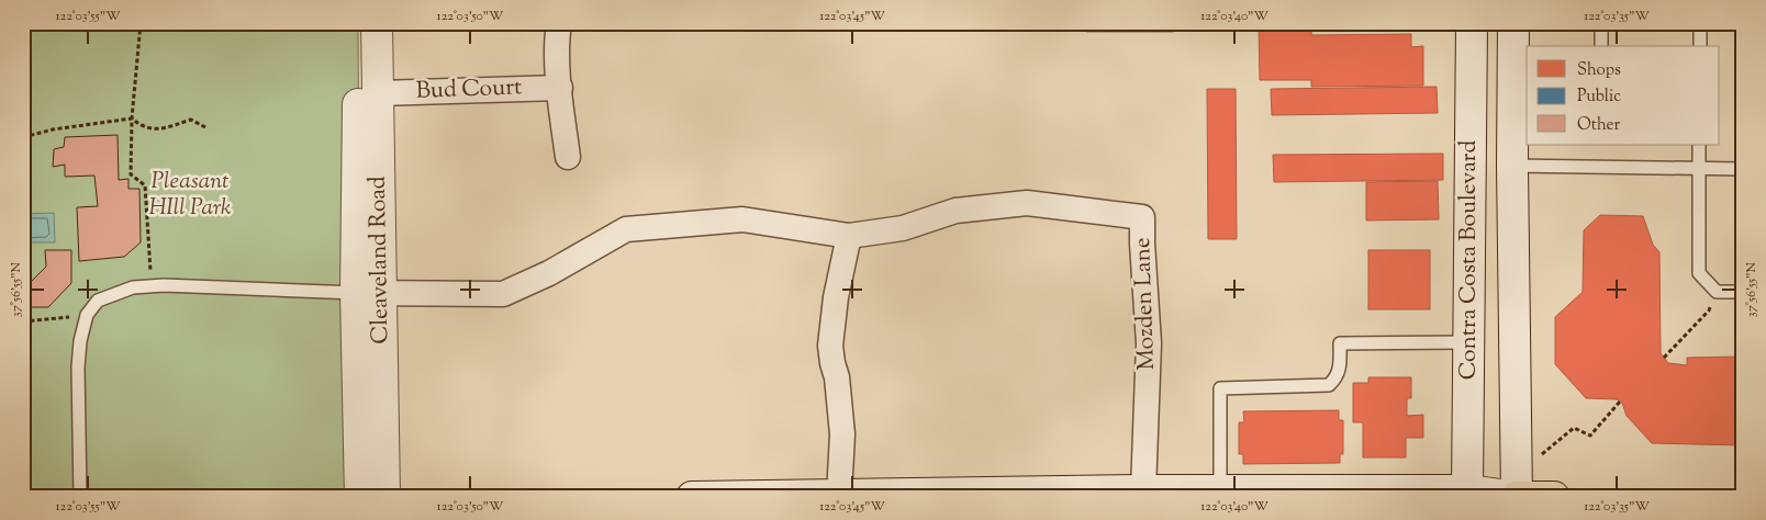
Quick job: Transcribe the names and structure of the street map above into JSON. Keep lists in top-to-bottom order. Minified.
{"streets":{"main road":["Cleaveland Road","Contra Costa Boulevard"],"street":["Bud Court","Mozden Lane"]},"crossings":[["Bud Court","Cleaveland Road"],["Cleaveland Road","Mozden Lane"]],"parks":["Pleasant HIll Park"],"legend":["Shops","Public","Other"],"coordinates":["122°03'55\"W","122°03'50\"W","122°03'45\"W","122°03'40\"W","122°03'35\"W","37°56'55\"N"]}
